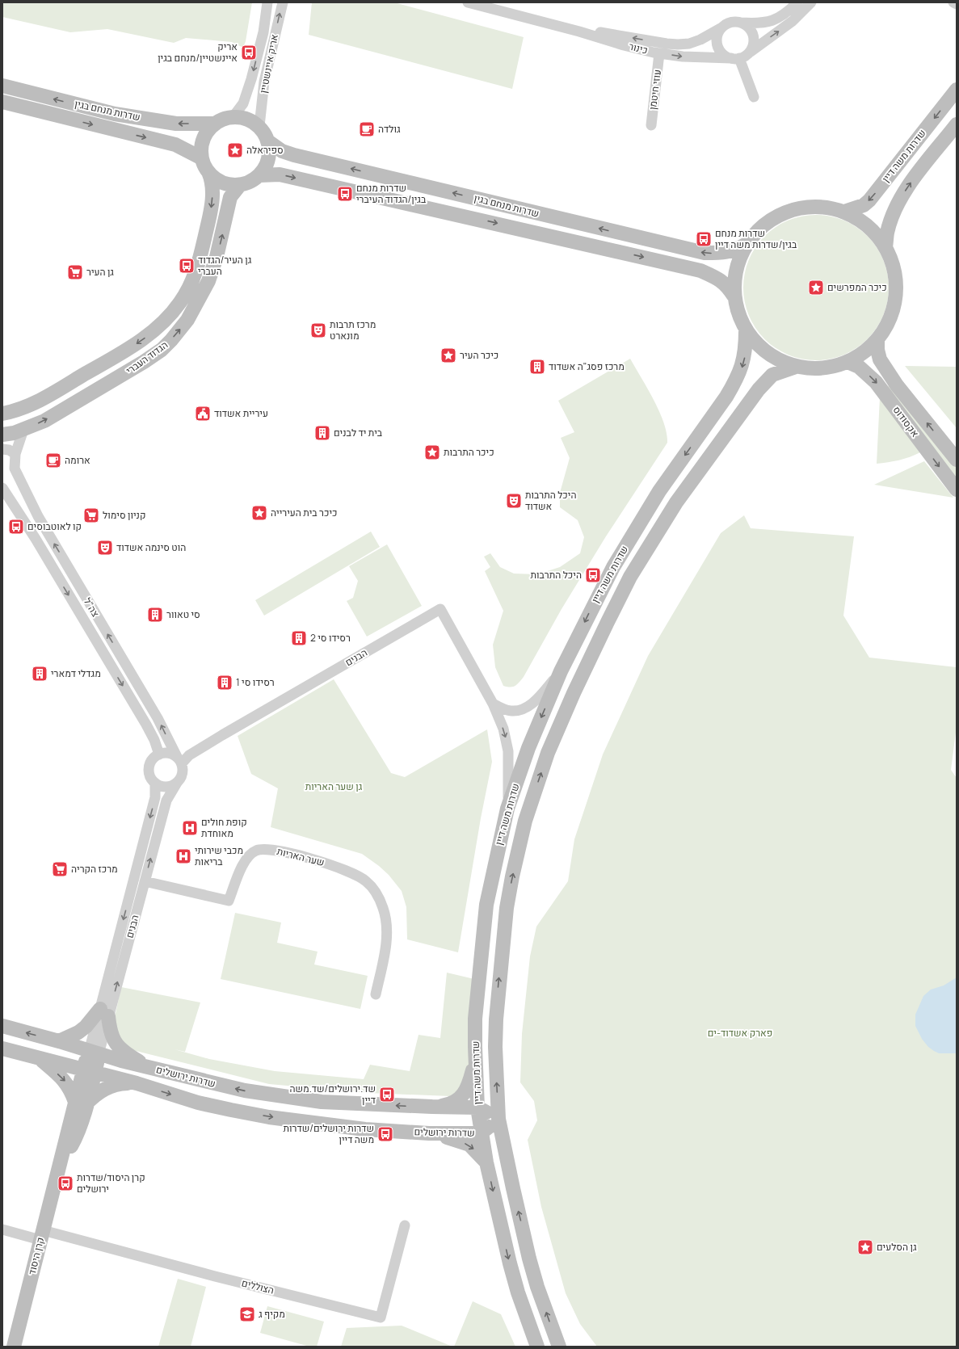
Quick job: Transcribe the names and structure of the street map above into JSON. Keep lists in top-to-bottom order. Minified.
{"streets":{"main road":["שדרות מנחם בגין","שדרות משה דיין","הגדוד העברי","אקסודוס","שדרות ירושלים","קרן היסוד"],"street":["כינור","אריק איינשטיין","עוזי חיטמן","צה\"ל","הבנים","שער האריות","הצוללים"]},"crossings":[["כינור","עוזי חיטמן"],["אריק איינשטיין","שדרות מנחם בגין"],["אריק איינשטיין","הגדוד העברי"],["שדרות מנחם בגין","הגדוד העברי"],["שדרות משה דיין","הבנים"],["שדרות משה דיין","שדרות ירושלים"],["הגדוד העברי","צה\"ל"],["צה\"ל","הבנים"],["הבנים","שער האריות"],["הבנים","שדרות ירושלים"],["הבנים","קרן היסוד"],["שדרות ירושלים","קרן היסוד"],["קרן היסוד","הצוללים"]],"parks":["גן שער האריות","פארק אשדוד-ים"],"places":{"bus stop":["אריק איינשטיין/מנחם בגין","שדרות מנחם בגין/הגדוד העיברי","שדרות מנחם בגין/שדרות משה דיין","גן העיר/הגדוד העברי","קו לאוטבוסים","היכל התרבות","שד.ירושלים/שד.משה דיין","שדרות ירושלים/שדרות משה דיין","קרן היסוד/שדרות ירושלים"],"cafe":["גולדה","ארומה"],"place":["ספיראלה","כיכר המפרשים","כיכר העיר","כיכר התרבות","כיכר בית העירייה","גן הסלעים"],"supermarket":["גן העיר","קניון סימול","מרכז הקריה"],"theatre":["מרכז תרבות מונארט","היכל התרבות אשדוד","הוט סינמה אשדוד"],"building":["מרכז פסג\"ה אשדוד","בית יד לבנים","סי טאוור","רסידו סי 2","מגדלי דמארי","רסידו סי 1"],"public building":["עיריית אשדוד"],"hospital":["קופת חולים מאוחדת","מכבי שירותי בריאות"],"school or university":["מקיף ג"]}}
